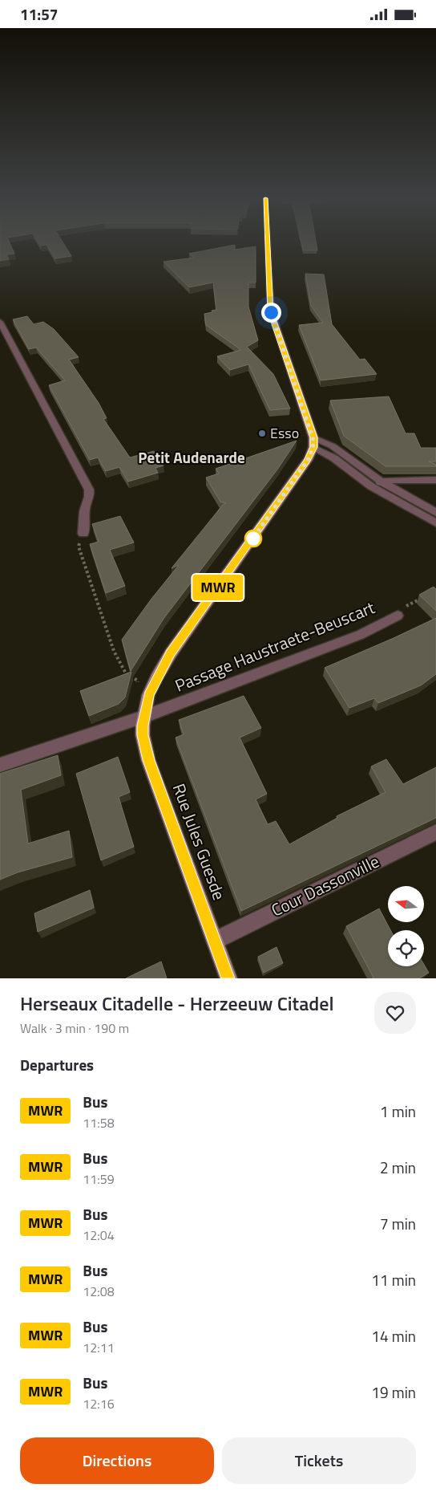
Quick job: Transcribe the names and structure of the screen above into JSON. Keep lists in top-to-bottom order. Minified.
{"streets":{"main road":["Rue Jules Guesde"],"street":["Passage Haustraete-Beuscart","Cour Dassonville"]},"crossings":[["Passage Haustraete-Beuscart","Rue Jules Guesde"],["Rue Jules Guesde","Cour Dassonville"]],"districts":["Petit Audenarde"],"places":["Esso"],"lines":["bus line MWR"],"north":"left","page":{"status":"11:57","on_map":"MWR","heading":[["Herseaux Citadelle - Herzeeuw Citadel","Walk · 3 min · 190 m"],"Departures"],"list":[{"mark":"MWR","name":"Bus","note":"11:58","value":"1 min"},{"mark":"MWR","name":"Bus","note":"11:59","value":"2 min"},{"mark":"MWR","name":"Bus","note":"12:04","value":"7 min"},{"mark":"MWR","name":"Bus","note":"12:08","value":"11 min"},{"mark":"MWR","name":"Bus","note":"12:11","value":"14 min"},{"mark":"MWR","name":"Bus","note":"12:16","value":"19 min"}],"buttons":["Directions","Tickets"]}}
